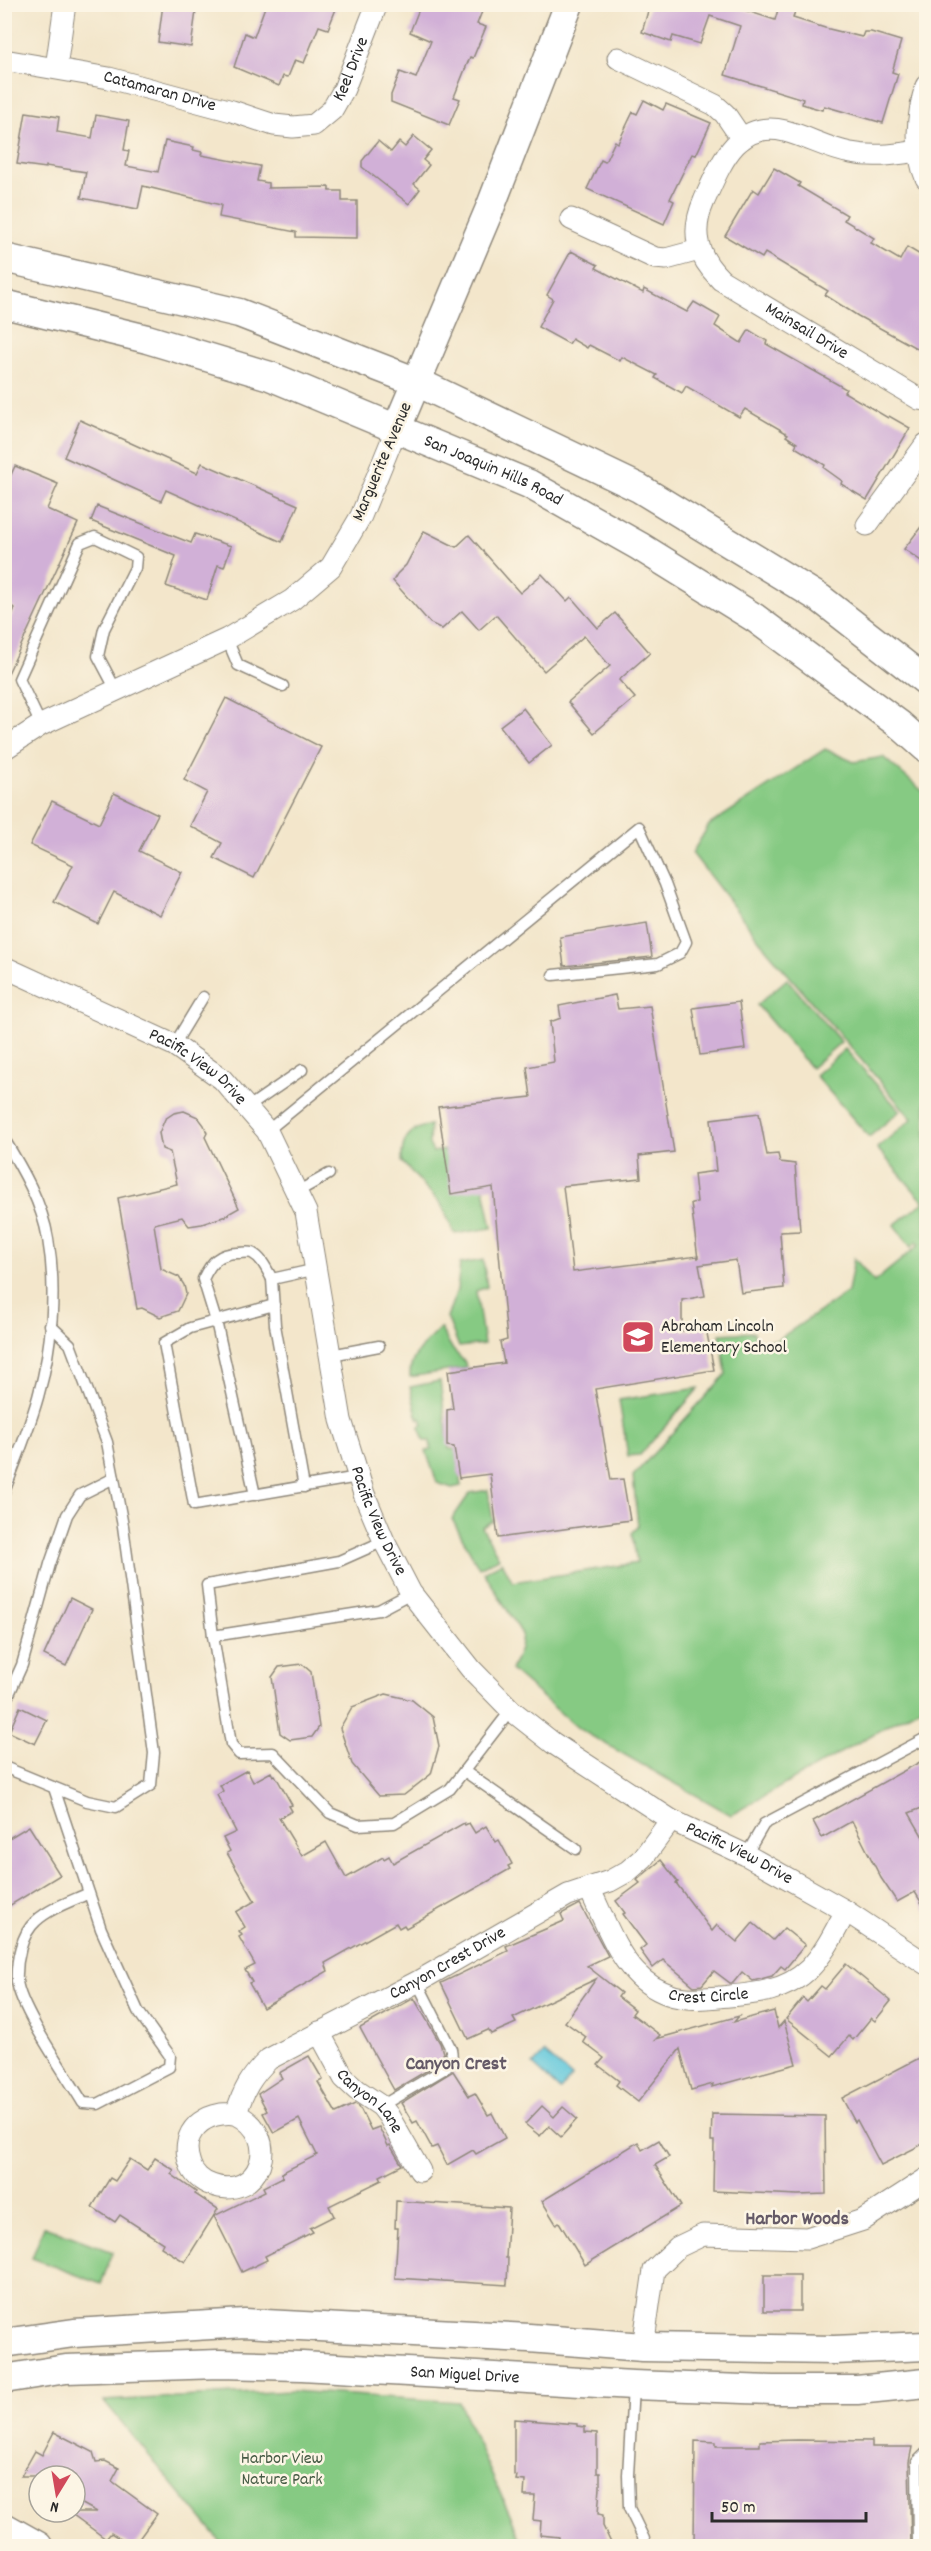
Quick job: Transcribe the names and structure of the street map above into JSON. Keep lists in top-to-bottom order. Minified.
{"streets":{"main road":["Marguerite Avenue","San Joaquin Hills Road","San Miguel Drive"],"street":["Keel Drive","Catamaran Drive","Mainsail Drive","Pacific View Drive","Canyon Crest Drive","Crest Circle","Canyon Lane"]},"crossings":[["Keel Drive","Catamaran Drive"],["Marguerite Avenue","San Joaquin Hills Road"],["Pacific View Drive","Canyon Crest Drive"],["Pacific View Drive","Crest Circle"],["Canyon Crest Drive","Crest Circle"],["Canyon Crest Drive","Canyon Lane"]],"districts":["Canyon Crest","Harbor Woods"],"parks":["Harbor View Nature Park"],"places":{"school or university":["Abraham Lincoln Elementary School"]},"scale_bar":"50 m","north":"bottom"}
